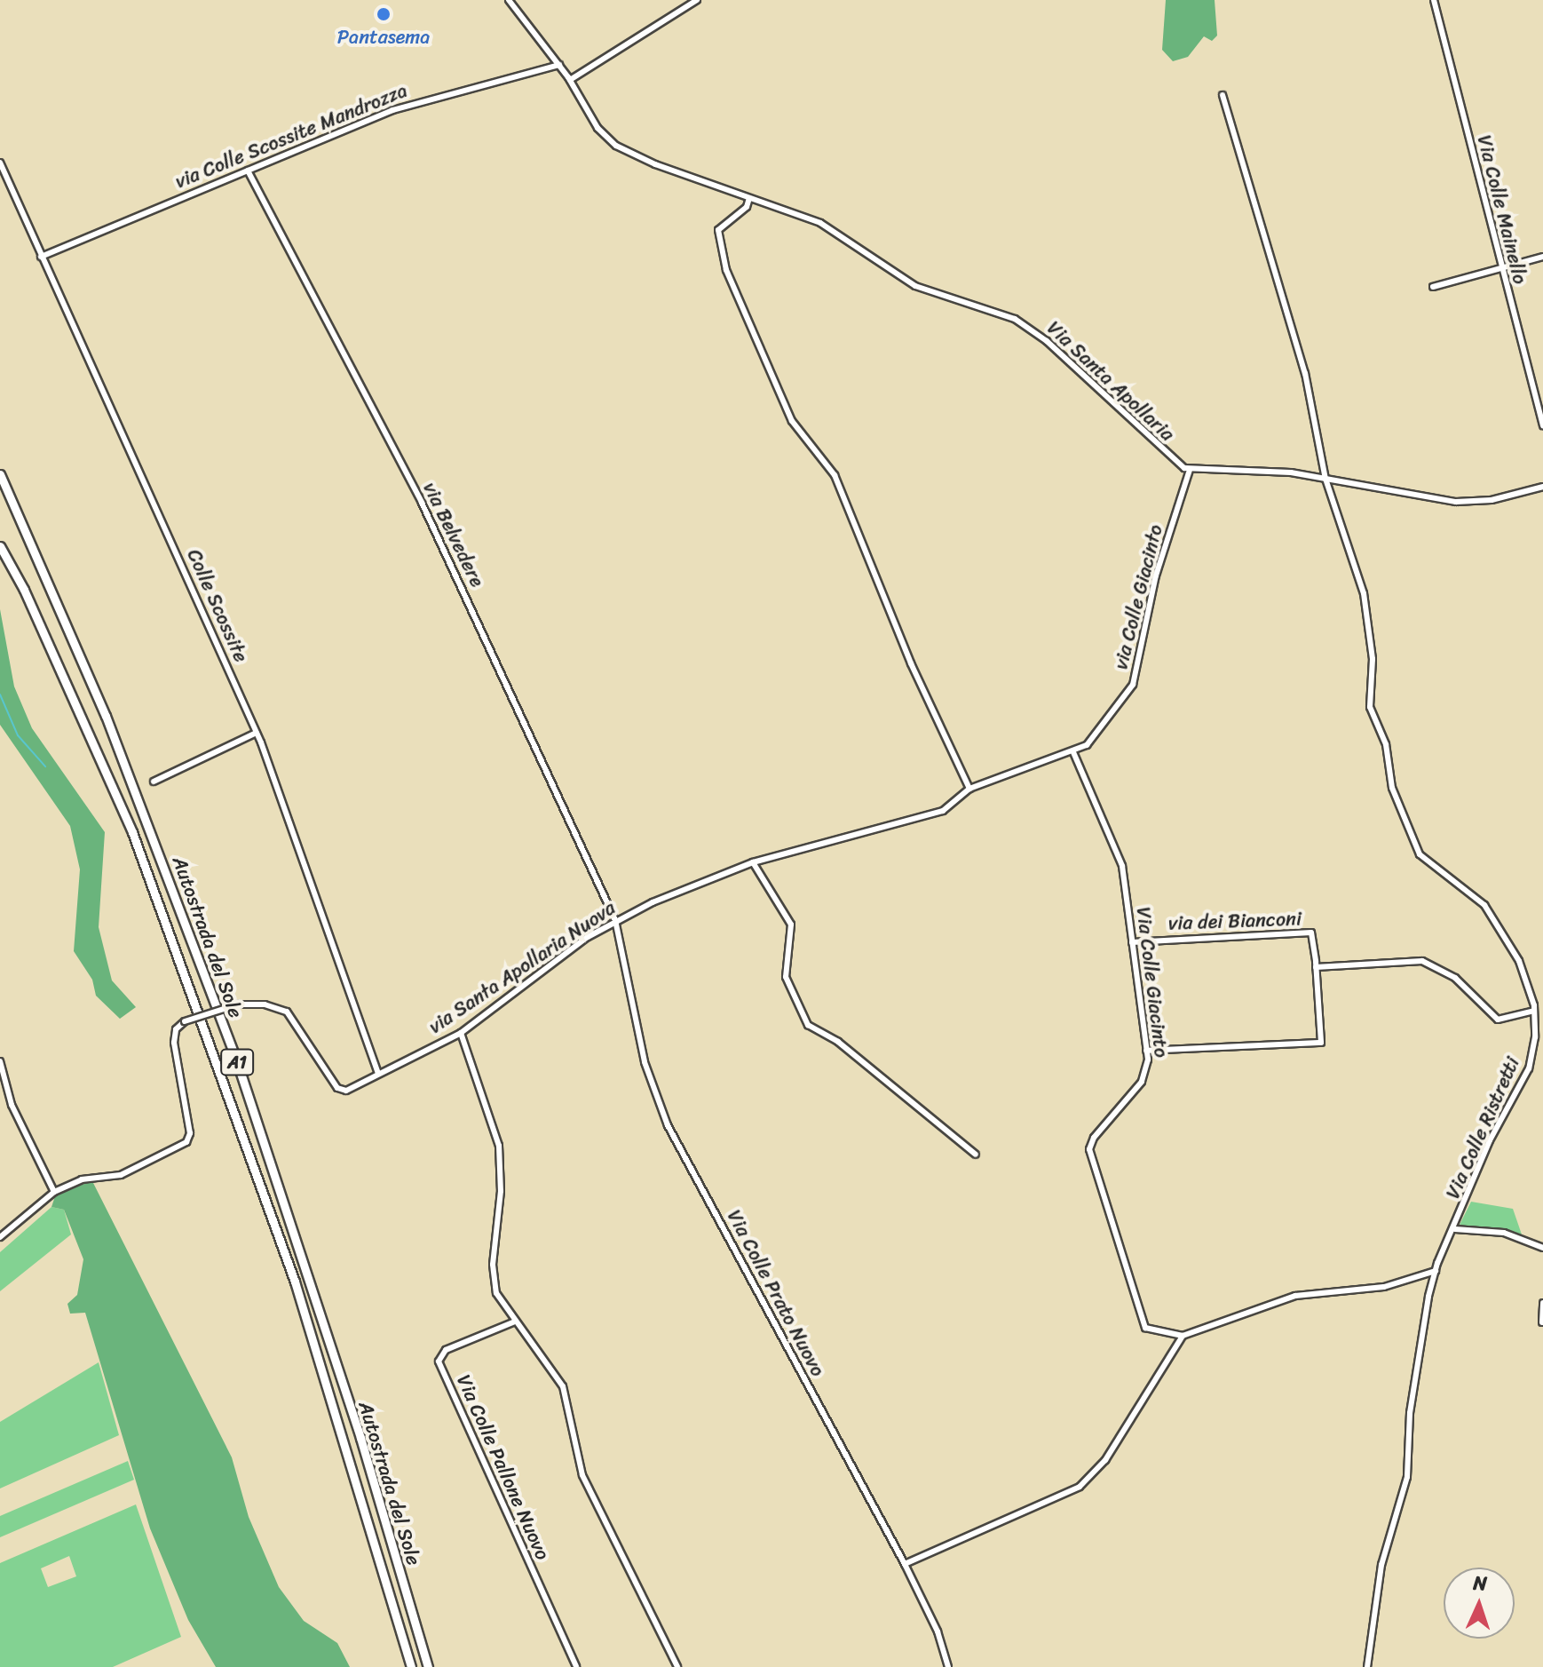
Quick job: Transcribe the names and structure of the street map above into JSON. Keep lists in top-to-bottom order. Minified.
{"streets":{"highway":["Autostrada del Sole","A1"],"street":["via Colle Scossite Mandrozza","Via Colle Mainello","Via Santa Apollaria","via Belvedere","via Colle Giacinto","Colle Scossite","via dei Bianconi","via Santa Apollaria Nuova","Via Colle Giacinto","Via Colle Ristretti","Via Colle Prato Nuovo","Via Colle Pallone Nuovo"]},"crossings":[["via Colle Scossite Mandrozza","Via Santa Apollaria"],["via Colle Scossite Mandrozza","via Belvedere"],["via Colle Scossite Mandrozza","Colle Scossite"],["Via Santa Apollaria","via Colle Giacinto"],["via Belvedere","via Santa Apollaria Nuova"],["via Belvedere","Via Colle Prato Nuovo"],["via Colle Giacinto","via Santa Apollaria Nuova"],["via Colle Giacinto","Via Colle Giacinto"],["Colle Scossite","via Santa Apollaria Nuova"],["via dei Bianconi","Via Colle Giacinto"],["via Santa Apollaria Nuova","Via Colle Giacinto"],["via Santa Apollaria Nuova","Via Colle Prato Nuovo"]],"places":["Pantasema"],"north":"top"}
